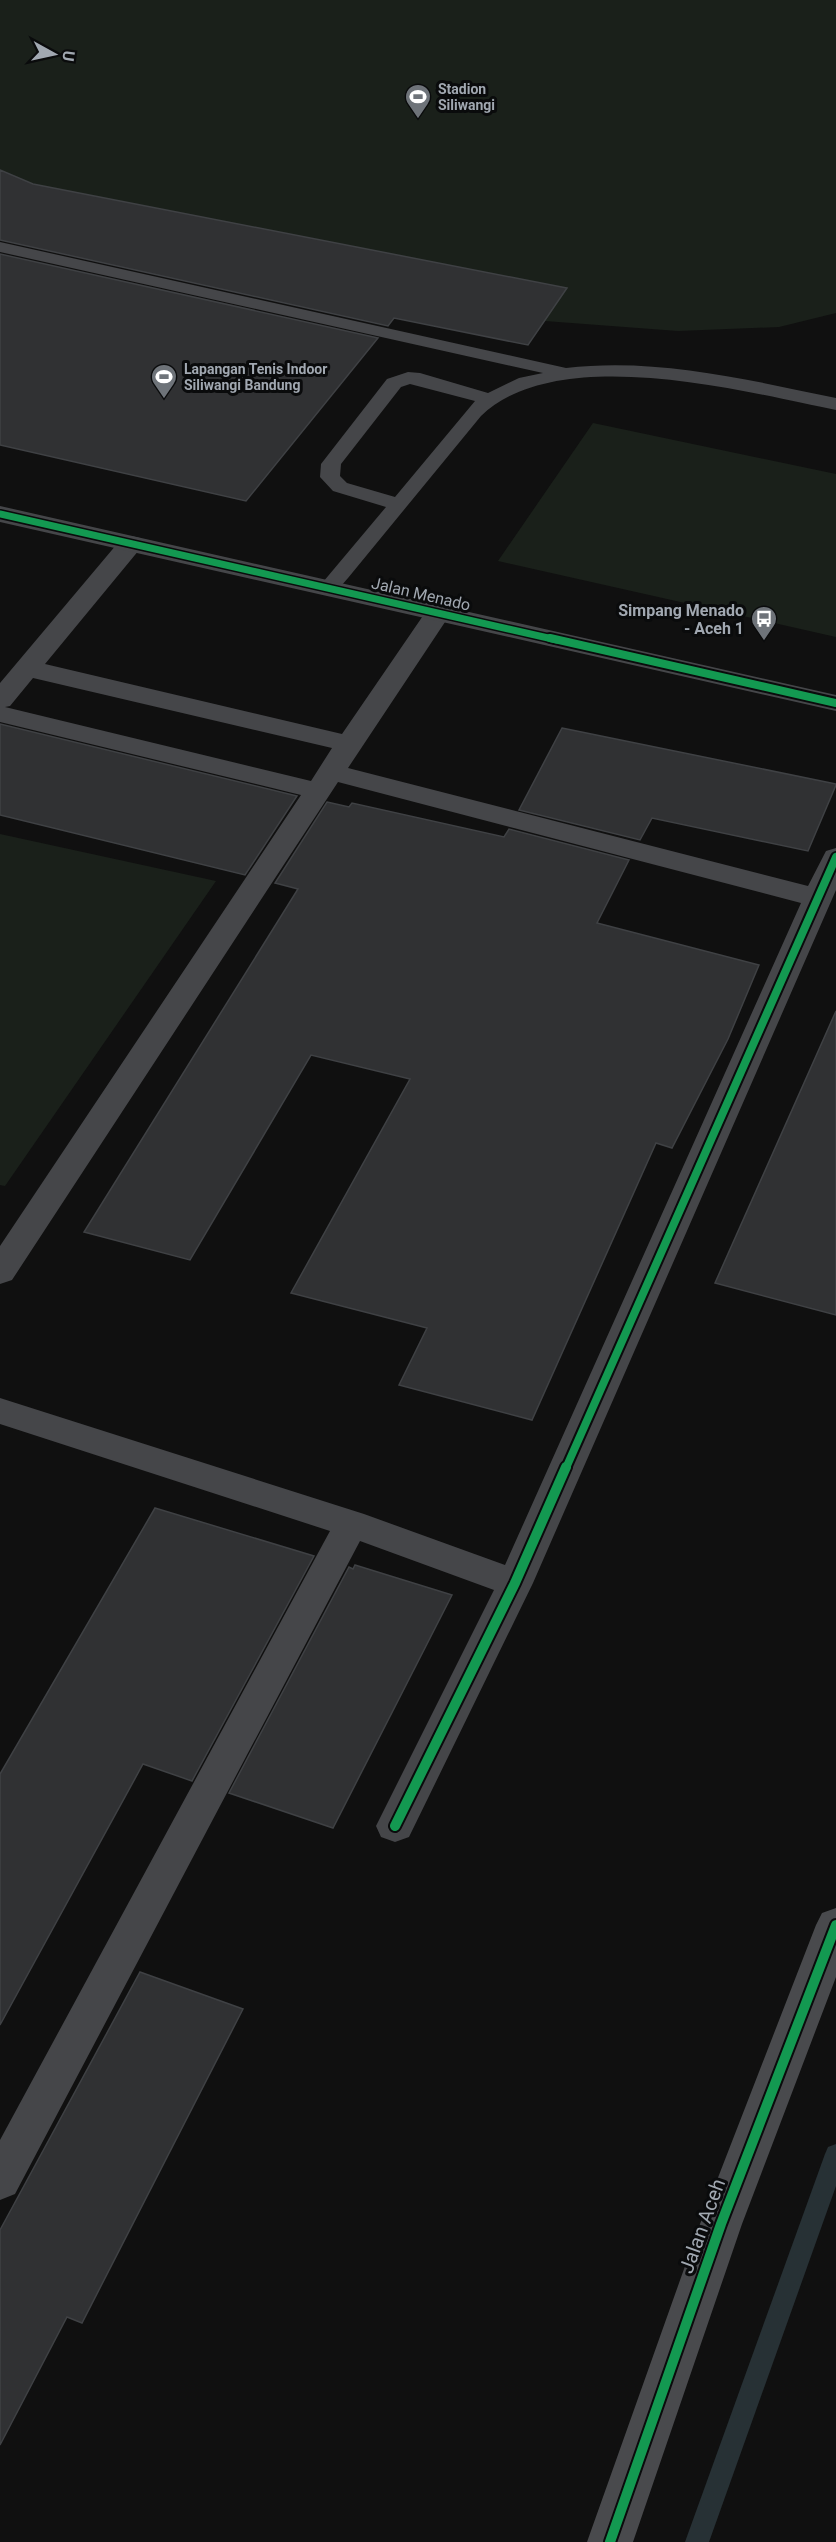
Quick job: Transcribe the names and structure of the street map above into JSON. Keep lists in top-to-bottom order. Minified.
{"streets":{"main road":["Jalan Aceh"],"street":["Jalan Menado"]},"places":{"sports":["Stadion Siliwangi","Lapangan Tenis Indoor Siliwangi Bandung"],"bus stop":["Simpang Menado - Aceh 1"]},"north":"right"}
